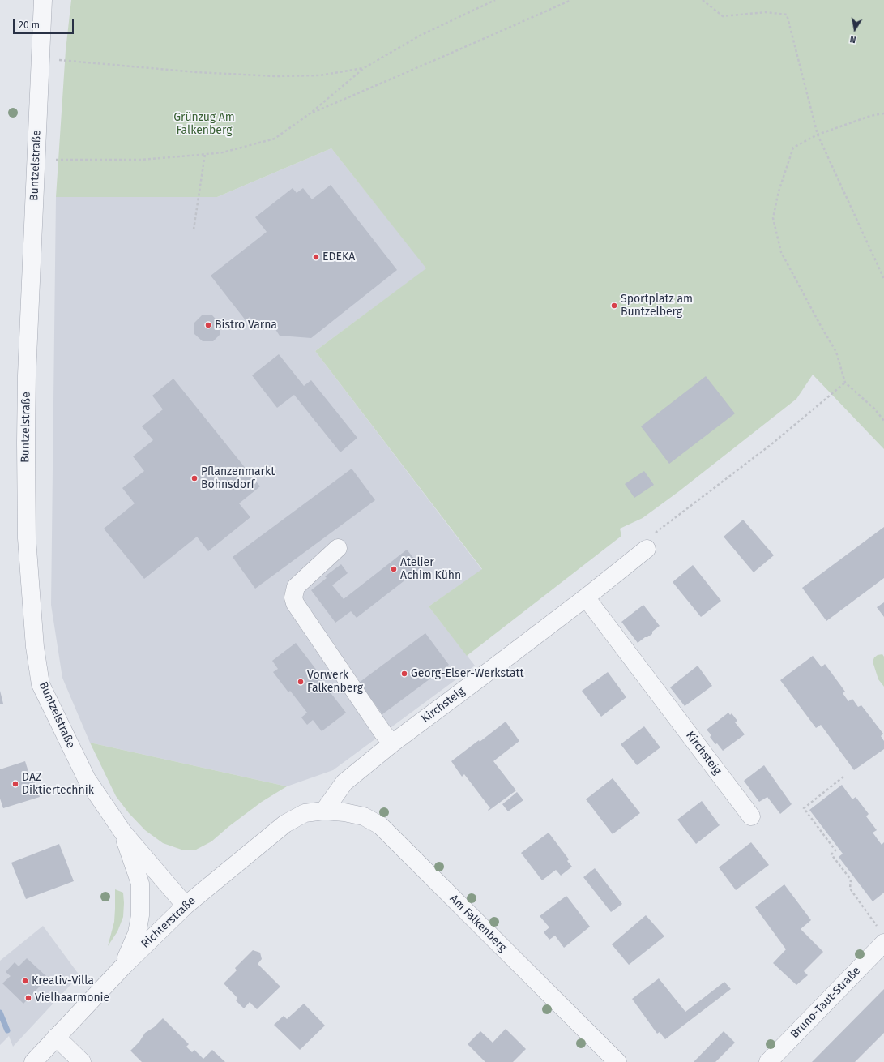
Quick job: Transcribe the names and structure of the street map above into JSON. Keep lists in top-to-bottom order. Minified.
{"streets":{"street":["Buntzelstraße","Kirchsteig","Richterstraße","Am Falkenberg","Bruno-Taut-Straße"]},"crossings":[["Buntzelstraße","Richterstraße"],["Kirchsteig","Richterstraße"],["Kirchsteig","Am Falkenberg"],["Richterstraße","Am Falkenberg"]],"parks":["Grünzug Am Falkenberg"],"places":["EDEKA","Sportplatz am Buntzelberg","Bistro Varna","Pflanzenmarkt Bohnsdorf","Atelier Achim Kühn","Georg-Elser-Werkstatt","Vorwerk Falkenberg","DAZ Diktiertechnik","Kreativ-Villa","Vielhaarmonie"],"scale_bar":"20 m","north":"bottom"}
